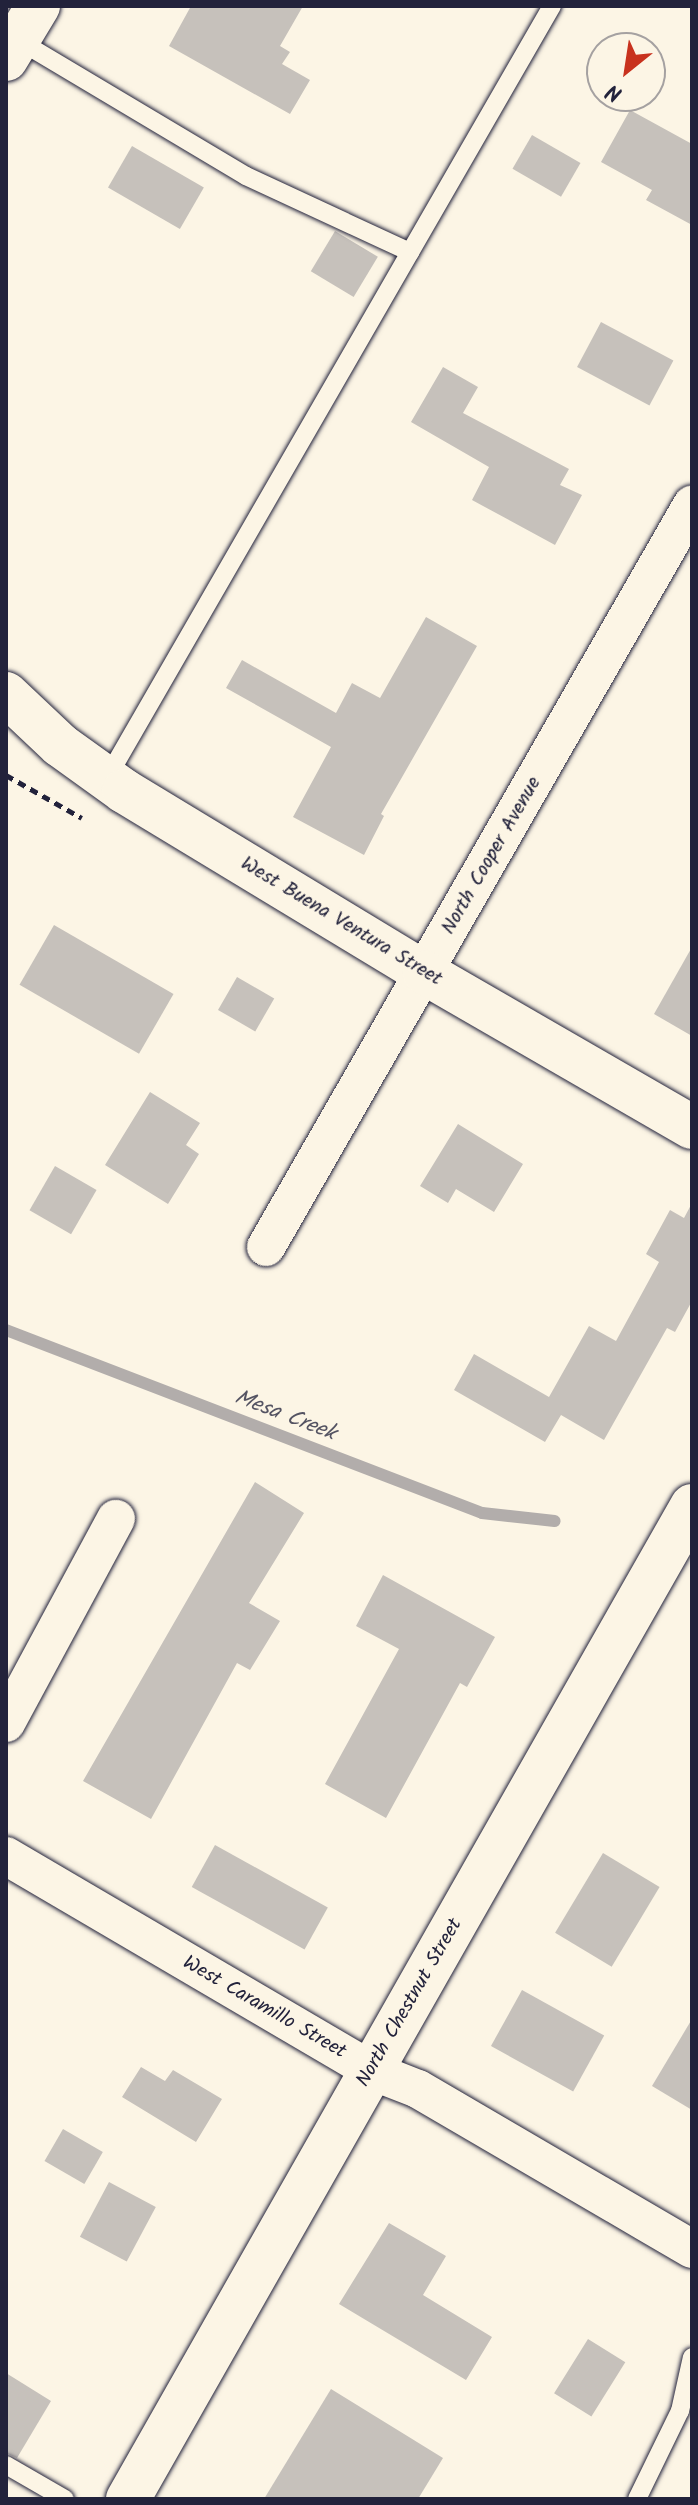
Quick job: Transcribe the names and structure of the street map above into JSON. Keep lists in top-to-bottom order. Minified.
{"streets":{"main road":["West Buena Ventura Street","North Chestnut Street"],"street":["North Cooper Avenue","West Caramillo Street"]},"crossings":[["North Cooper Avenue","West Buena Ventura Street"],["North Chestnut Street","West Caramillo Street"]],"water":["Mesa Creek"],"north":"bottom left"}
